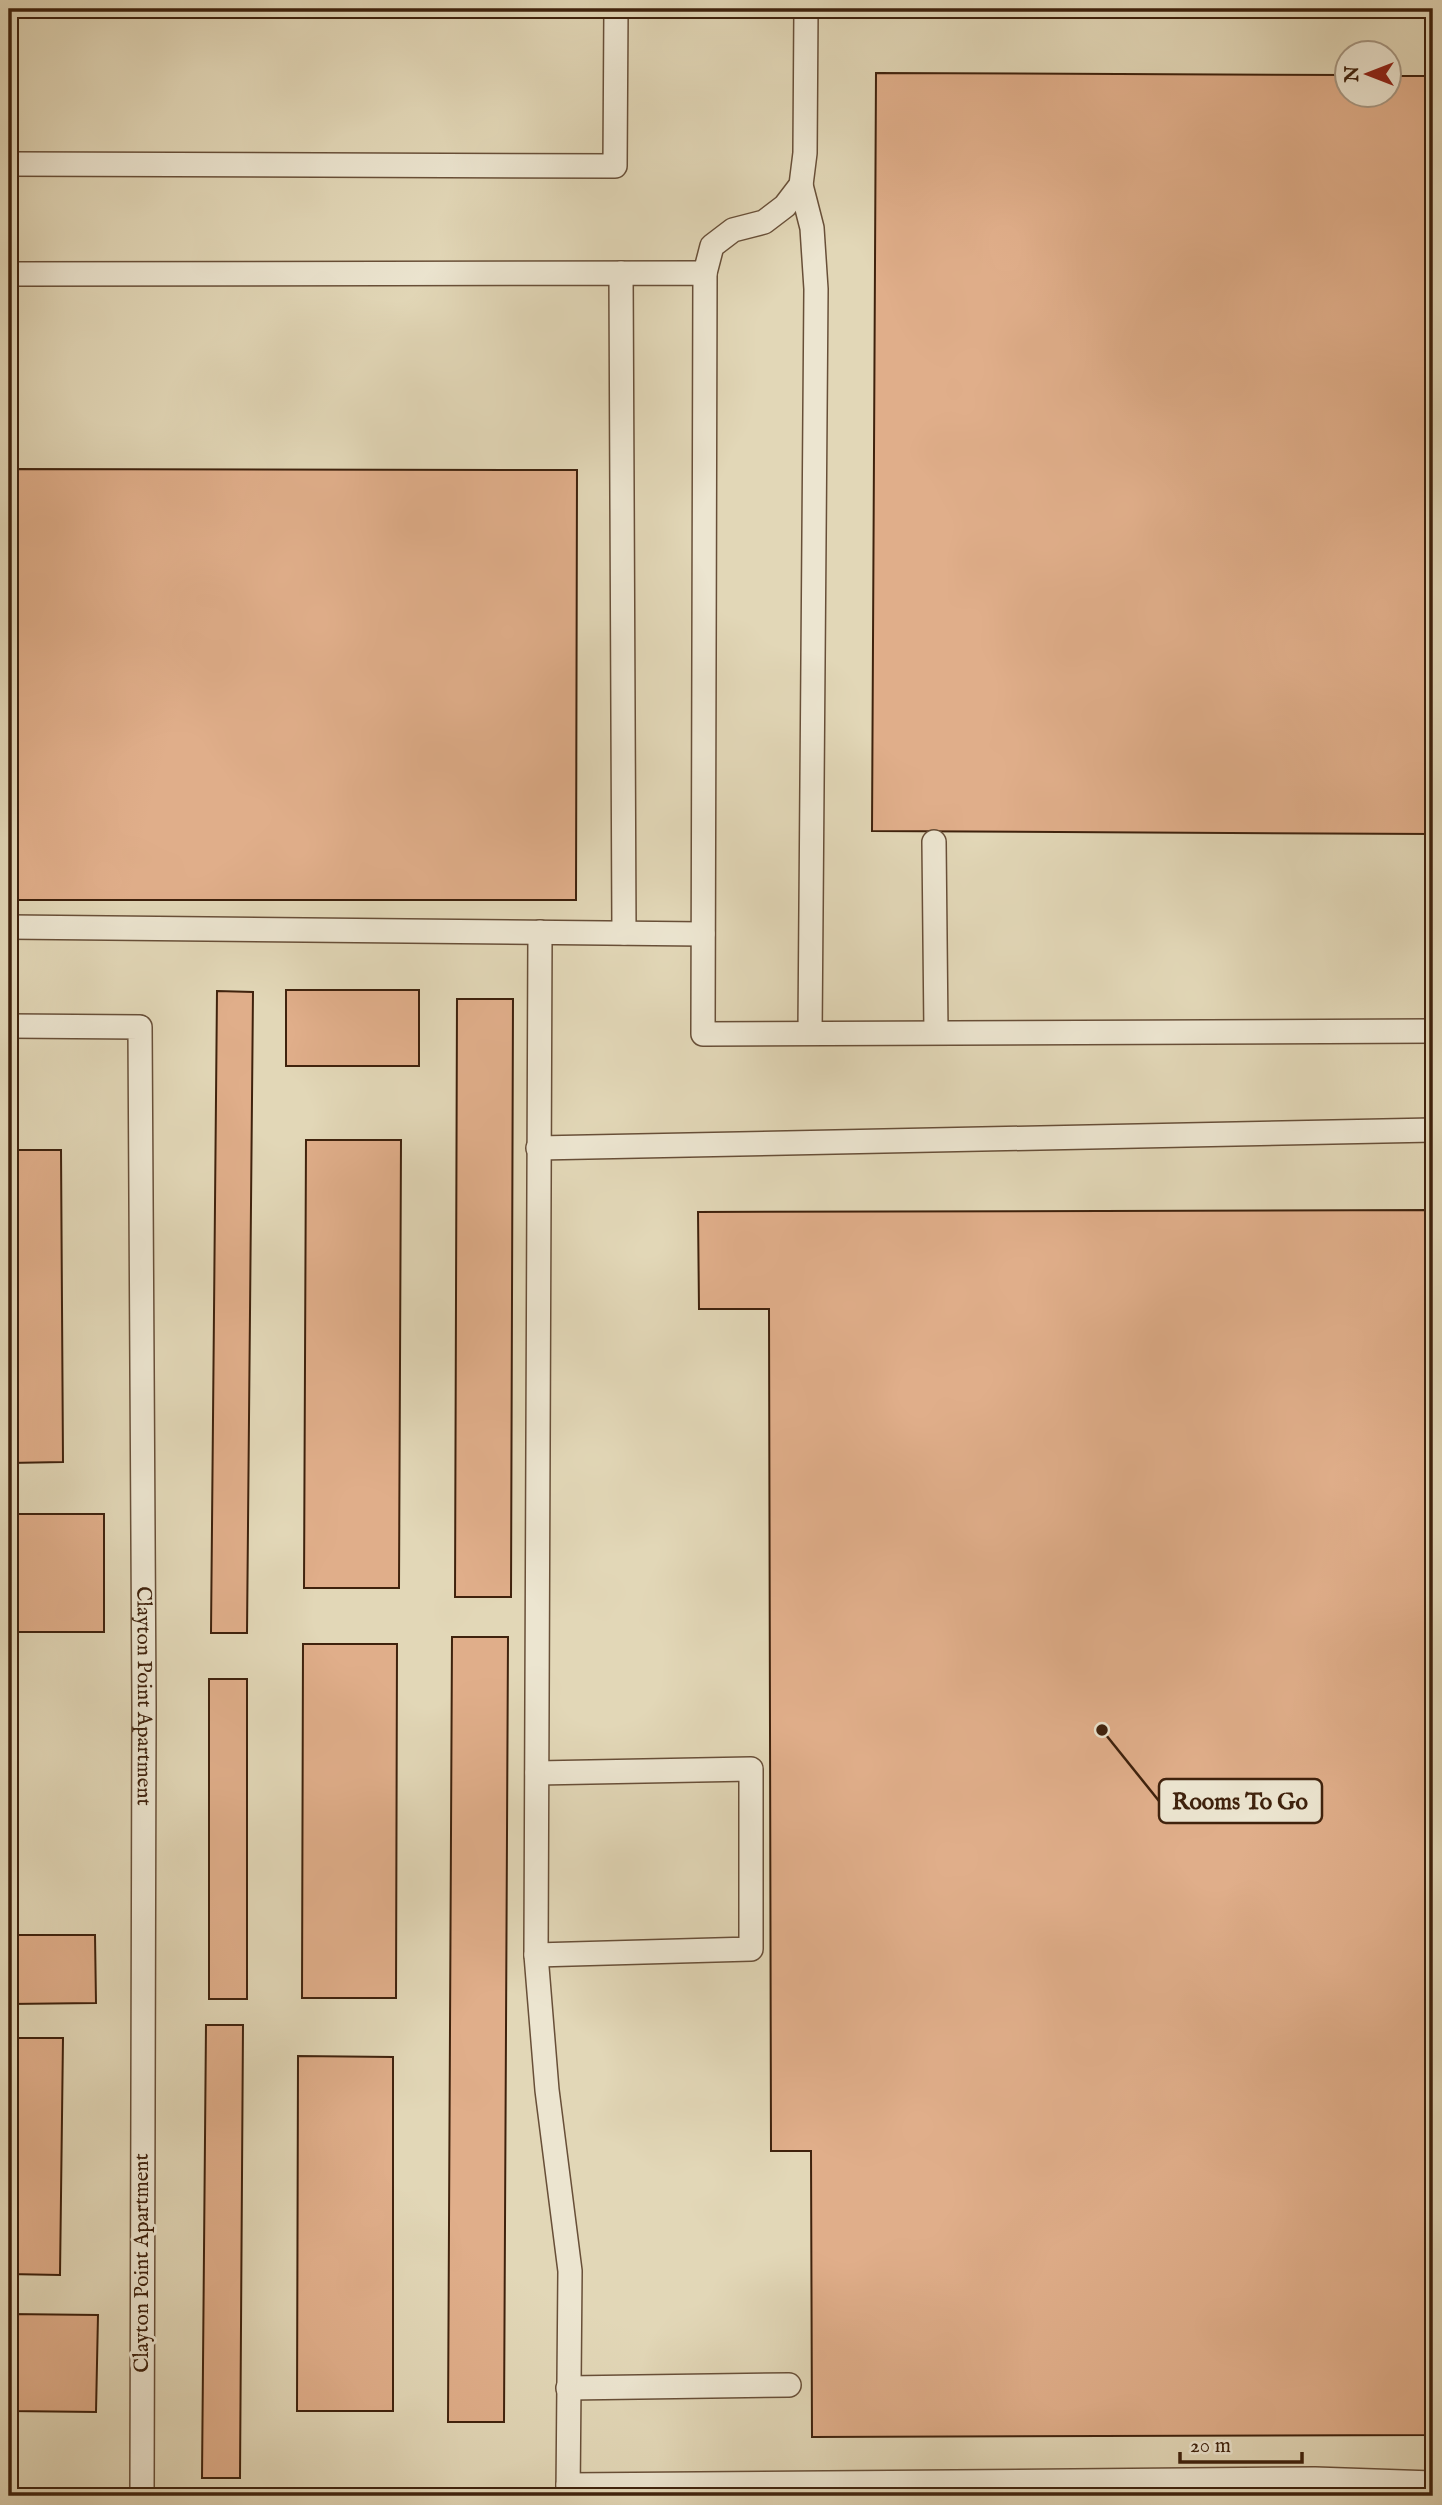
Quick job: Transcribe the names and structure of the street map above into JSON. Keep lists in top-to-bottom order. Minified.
{"streets":{"lane":["Clayton Point Apartment"]},"places":["Rooms To Go"],"scale_bar":"20 m","north":"left"}
